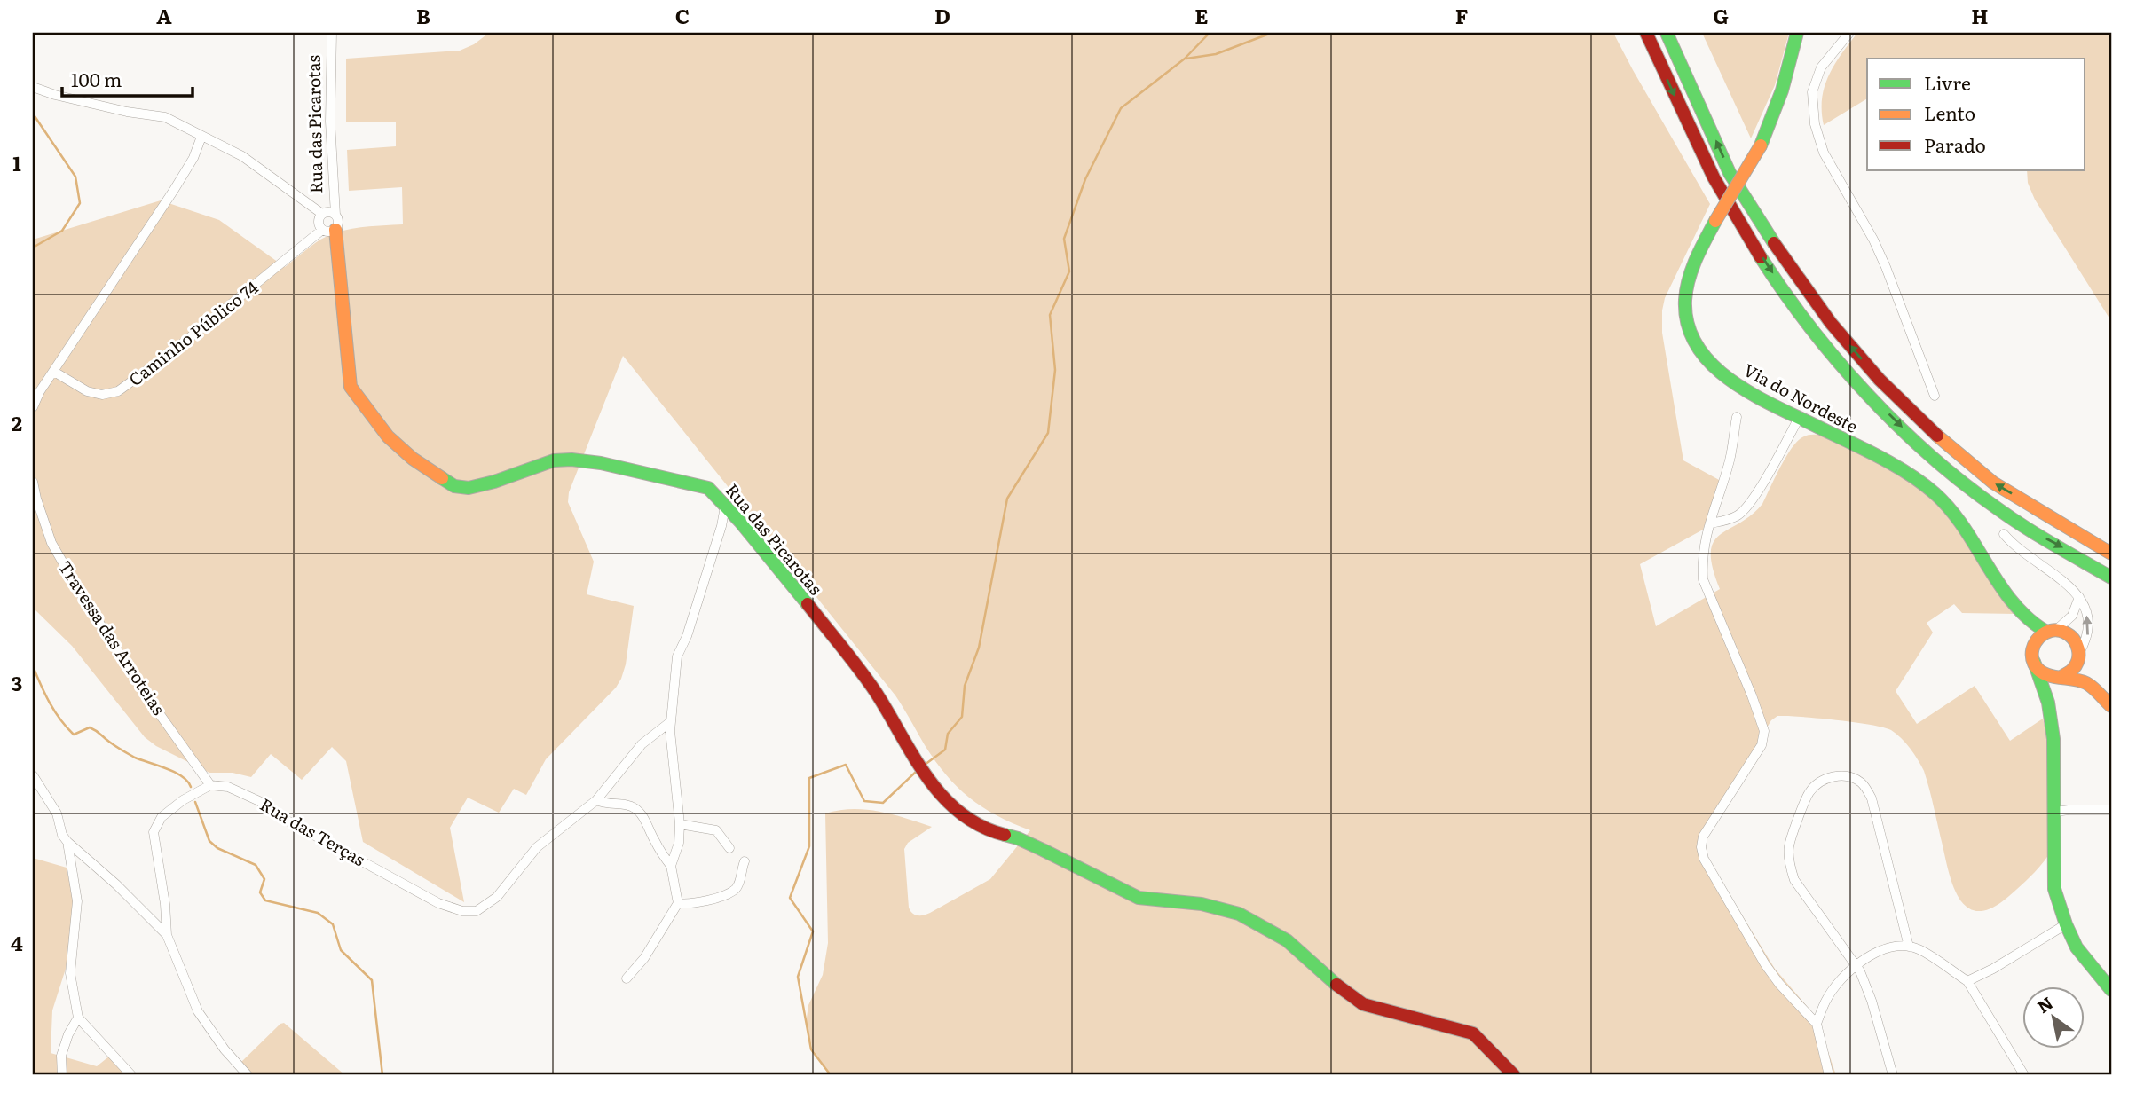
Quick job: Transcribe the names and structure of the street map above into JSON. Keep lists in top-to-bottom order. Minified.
{"streets":{"main road":["Rua das Picarotas","Via do Nordeste"],"street":["Caminho Público 74","Travessa das Arroteias","Rua das Terças"]},"crossings":[["Rua das Picarotas","Caminho Público 74"],["Travessa das Arroteias","Rua das Terças"]],"legend":["Livre","Lento","Parado"],"scale_bar":"100 m","north":"top left","grid":{"columns":["A","B","C","D","E","F","G","H"],"rows":["1","2","3","4"]}}
